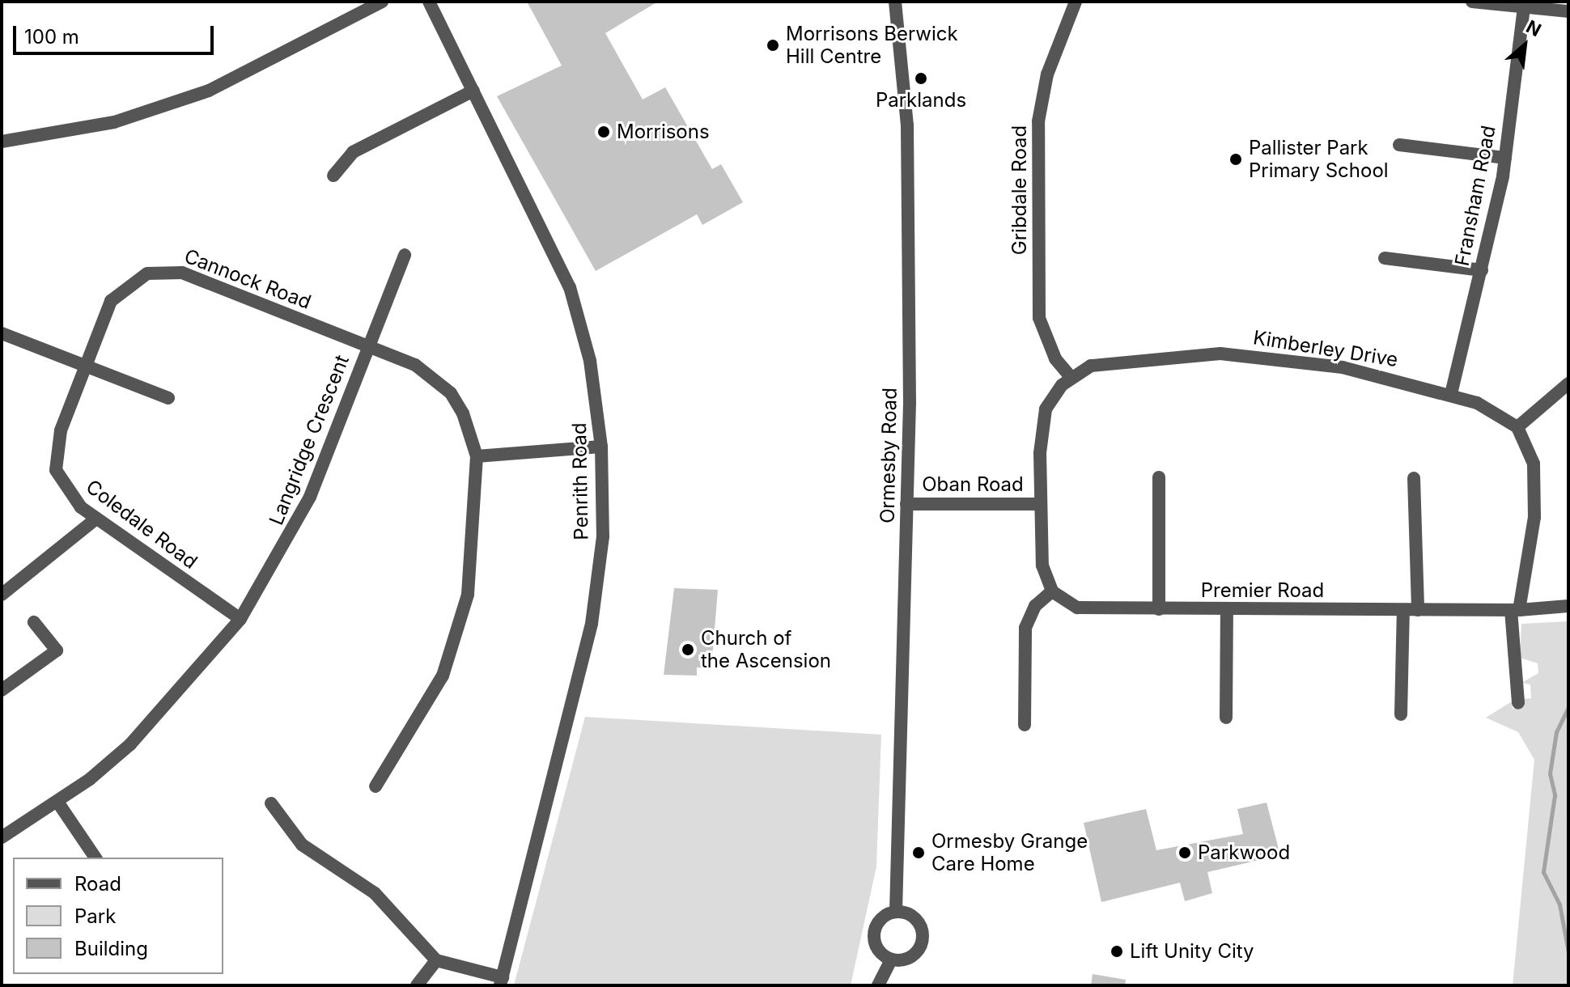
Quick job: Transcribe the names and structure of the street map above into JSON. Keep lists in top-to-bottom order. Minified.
{"streets":{"street":["Gribdale Road","Fransham Road","Cannock Road","Kimberley Drive","Langridge Crescent","Ormesby Road","Penrith Road","Oban Road","Coledale Road","Premier Road"]},"crossings":[["Gribdale Road","Kimberley Drive"],["Fransham Road","Kimberley Drive"],["Cannock Road","Langridge Crescent"],["Cannock Road","Coledale Road"],["Kimberley Drive","Oban Road"],["Langridge Crescent","Coledale Road"],["Ormesby Road","Oban Road"]],"places":["Morrisons Berwick Hill Centre","Parklands","Morrisons","Pallister Park Primary School","Church of the Ascension","Ormesby Grange Care Home","Parkwood","Lift Unity City"],"legend":["Road","Park","Building"],"scale_bar":"100 m","north":"top right"}
